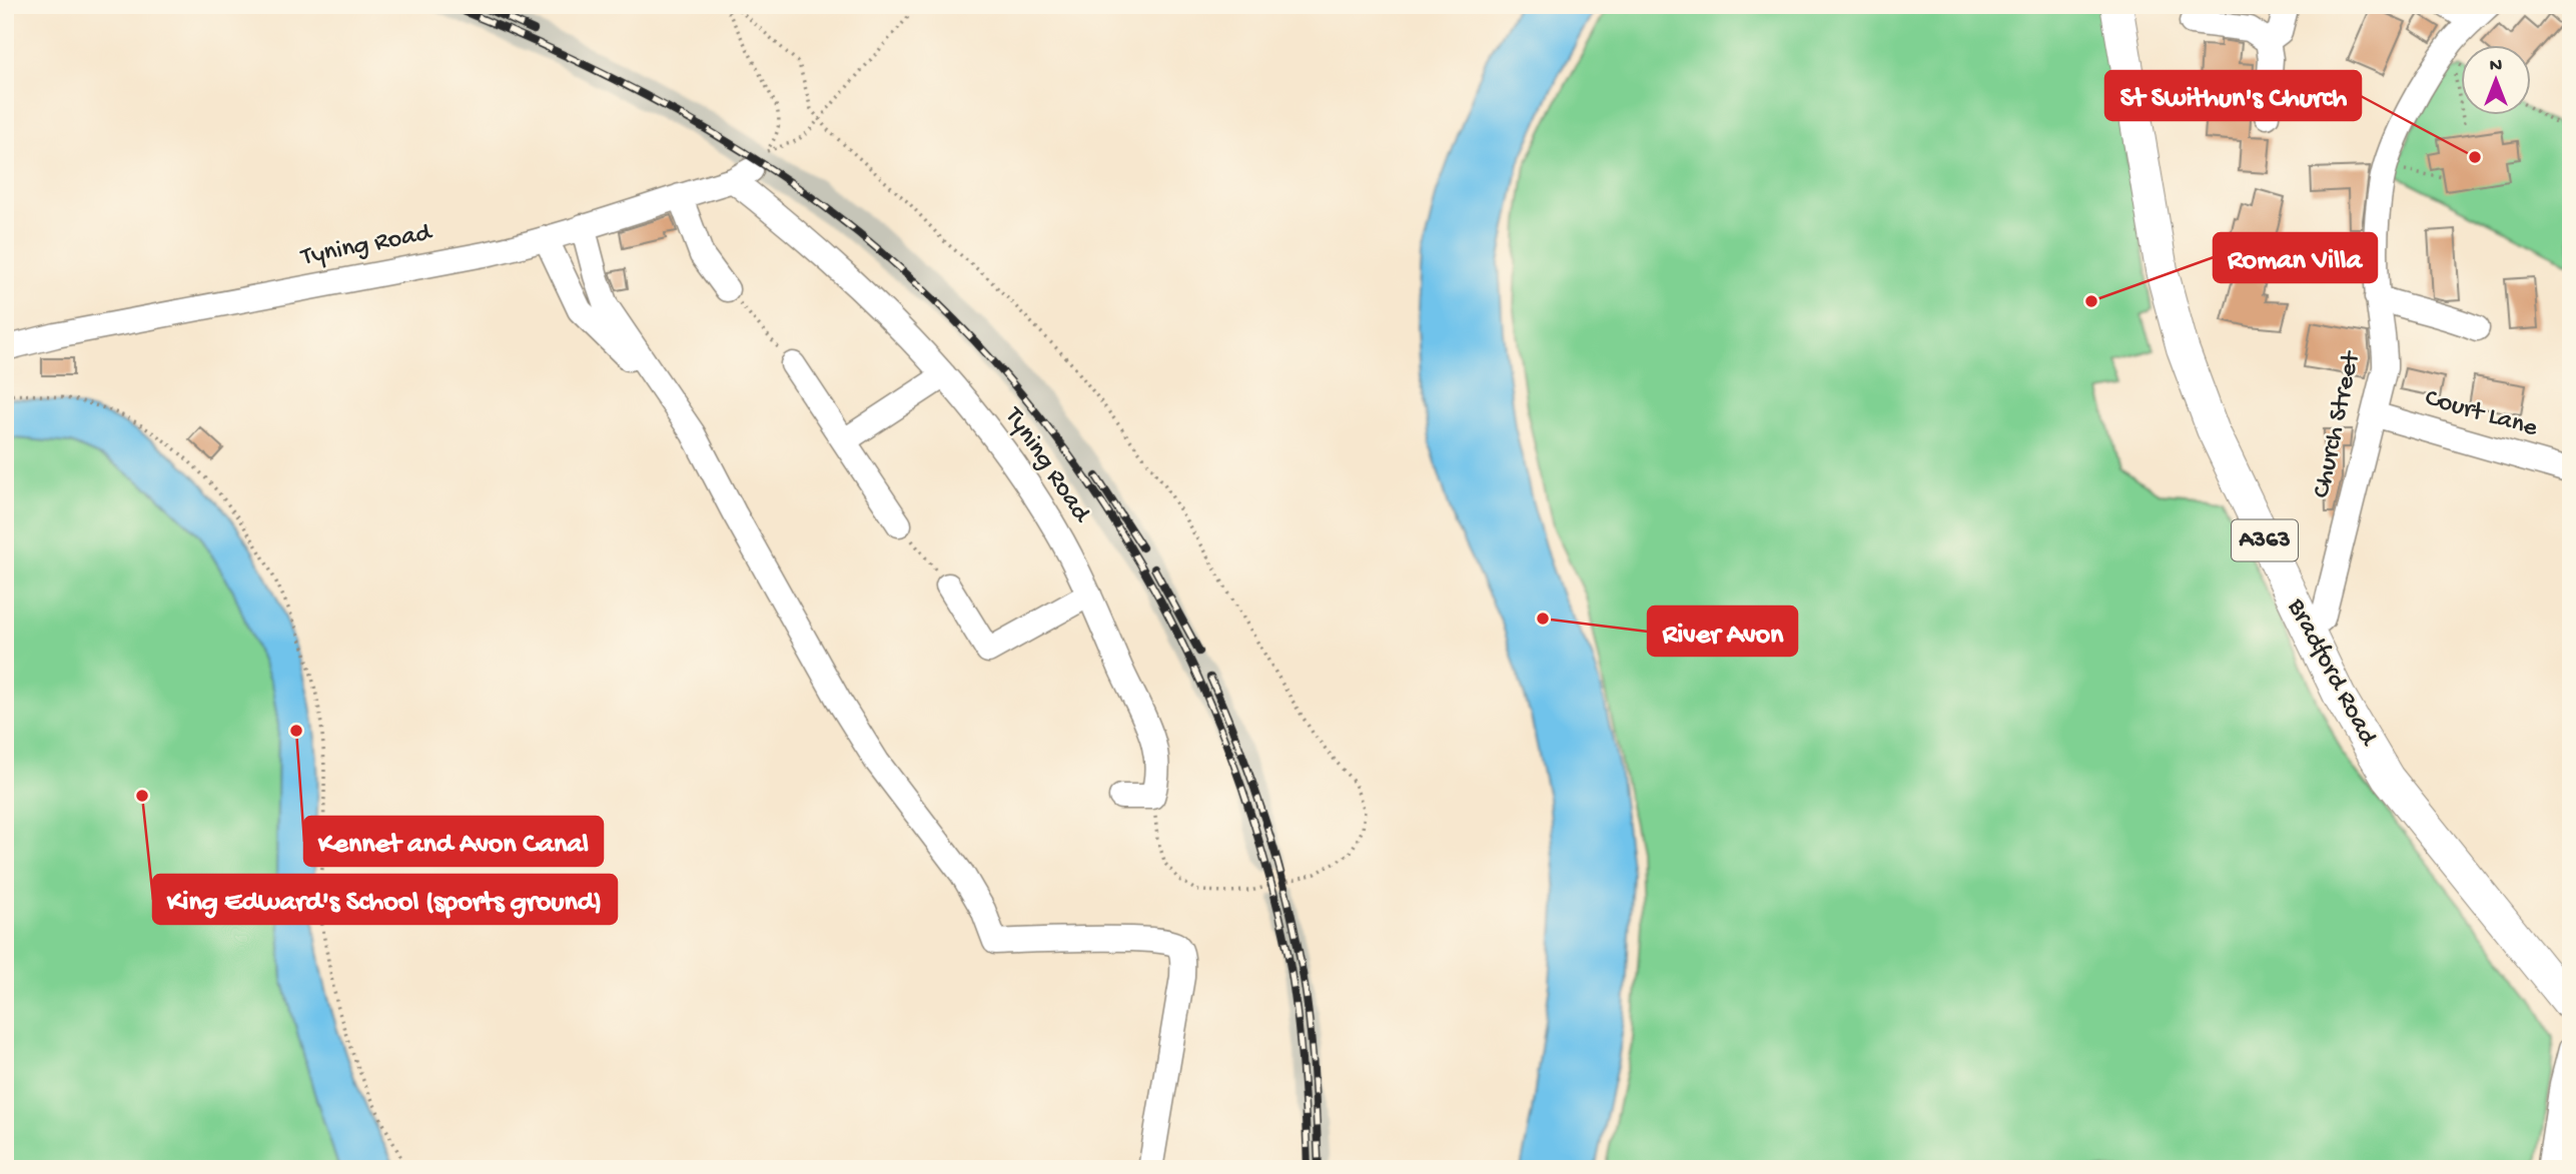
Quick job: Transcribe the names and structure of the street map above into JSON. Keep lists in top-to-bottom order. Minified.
{"streets":{"main road":["A363","Bradford Road"],"street":["Tyning Road","Court Lane","Church Street"]},"crossings":[["Court Lane","Church Street"],["Church Street","Bradford Road"]],"places":["St Swithun's Church","Roman Villa","River Avon","Kennet and Avon Canal","King Edward's School (sports ground)"],"north":"top"}
